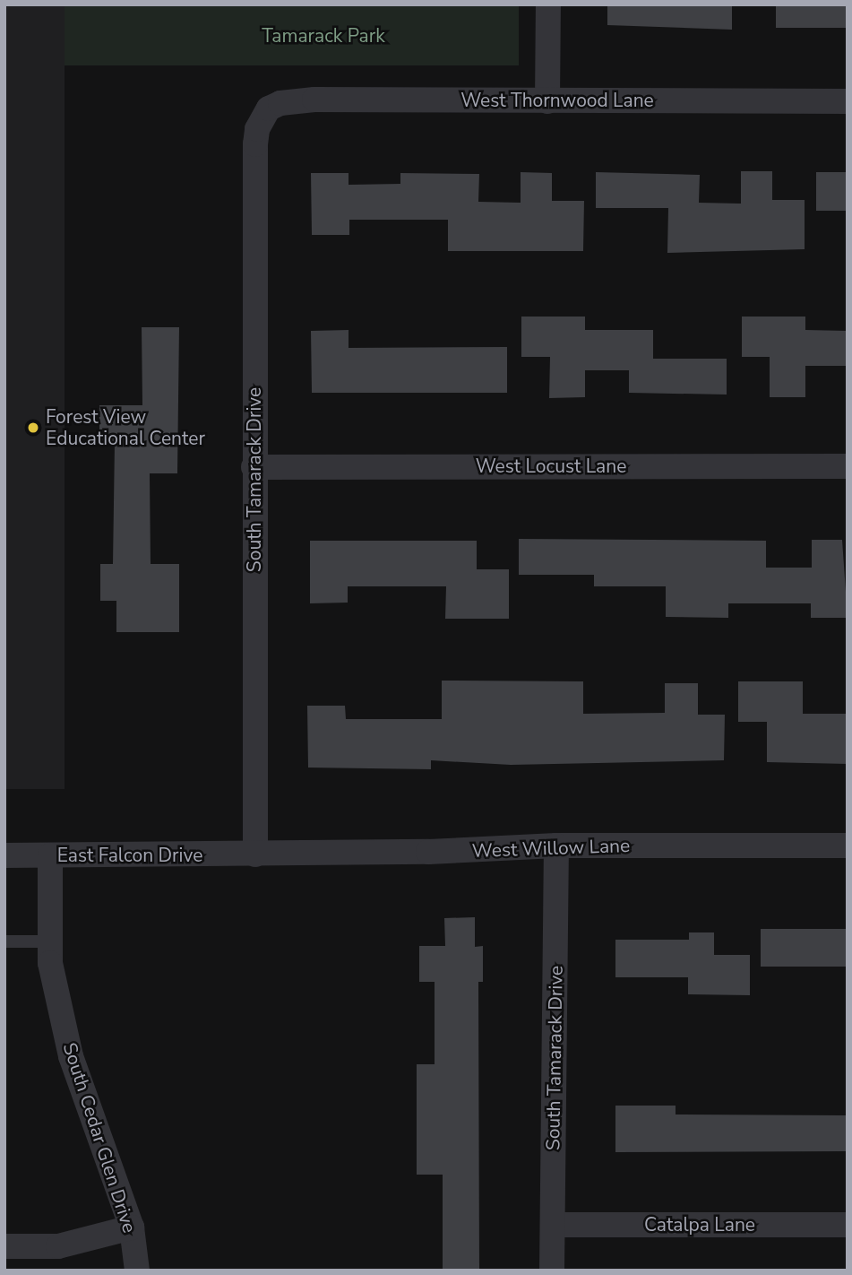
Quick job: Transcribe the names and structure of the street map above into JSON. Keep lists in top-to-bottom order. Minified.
{"streets":{"street":["West Thornwood Lane","West Locust Lane","South Tamarack Drive","West Willow Lane","East Falcon Drive","South Cedar Glen Drive","Catalpa Lane"]},"crossings":[["West Thornwood Lane","South Tamarack Drive"],["West Locust Lane","South Tamarack Drive"],["South Tamarack Drive","West Willow Lane"],["South Tamarack Drive","East Falcon Drive"],["South Tamarack Drive","Catalpa Lane"],["West Willow Lane","East Falcon Drive"],["East Falcon Drive","South Cedar Glen Drive"]],"parks":["Tamarack Park"],"places":["Forest View Educational Center"]}
